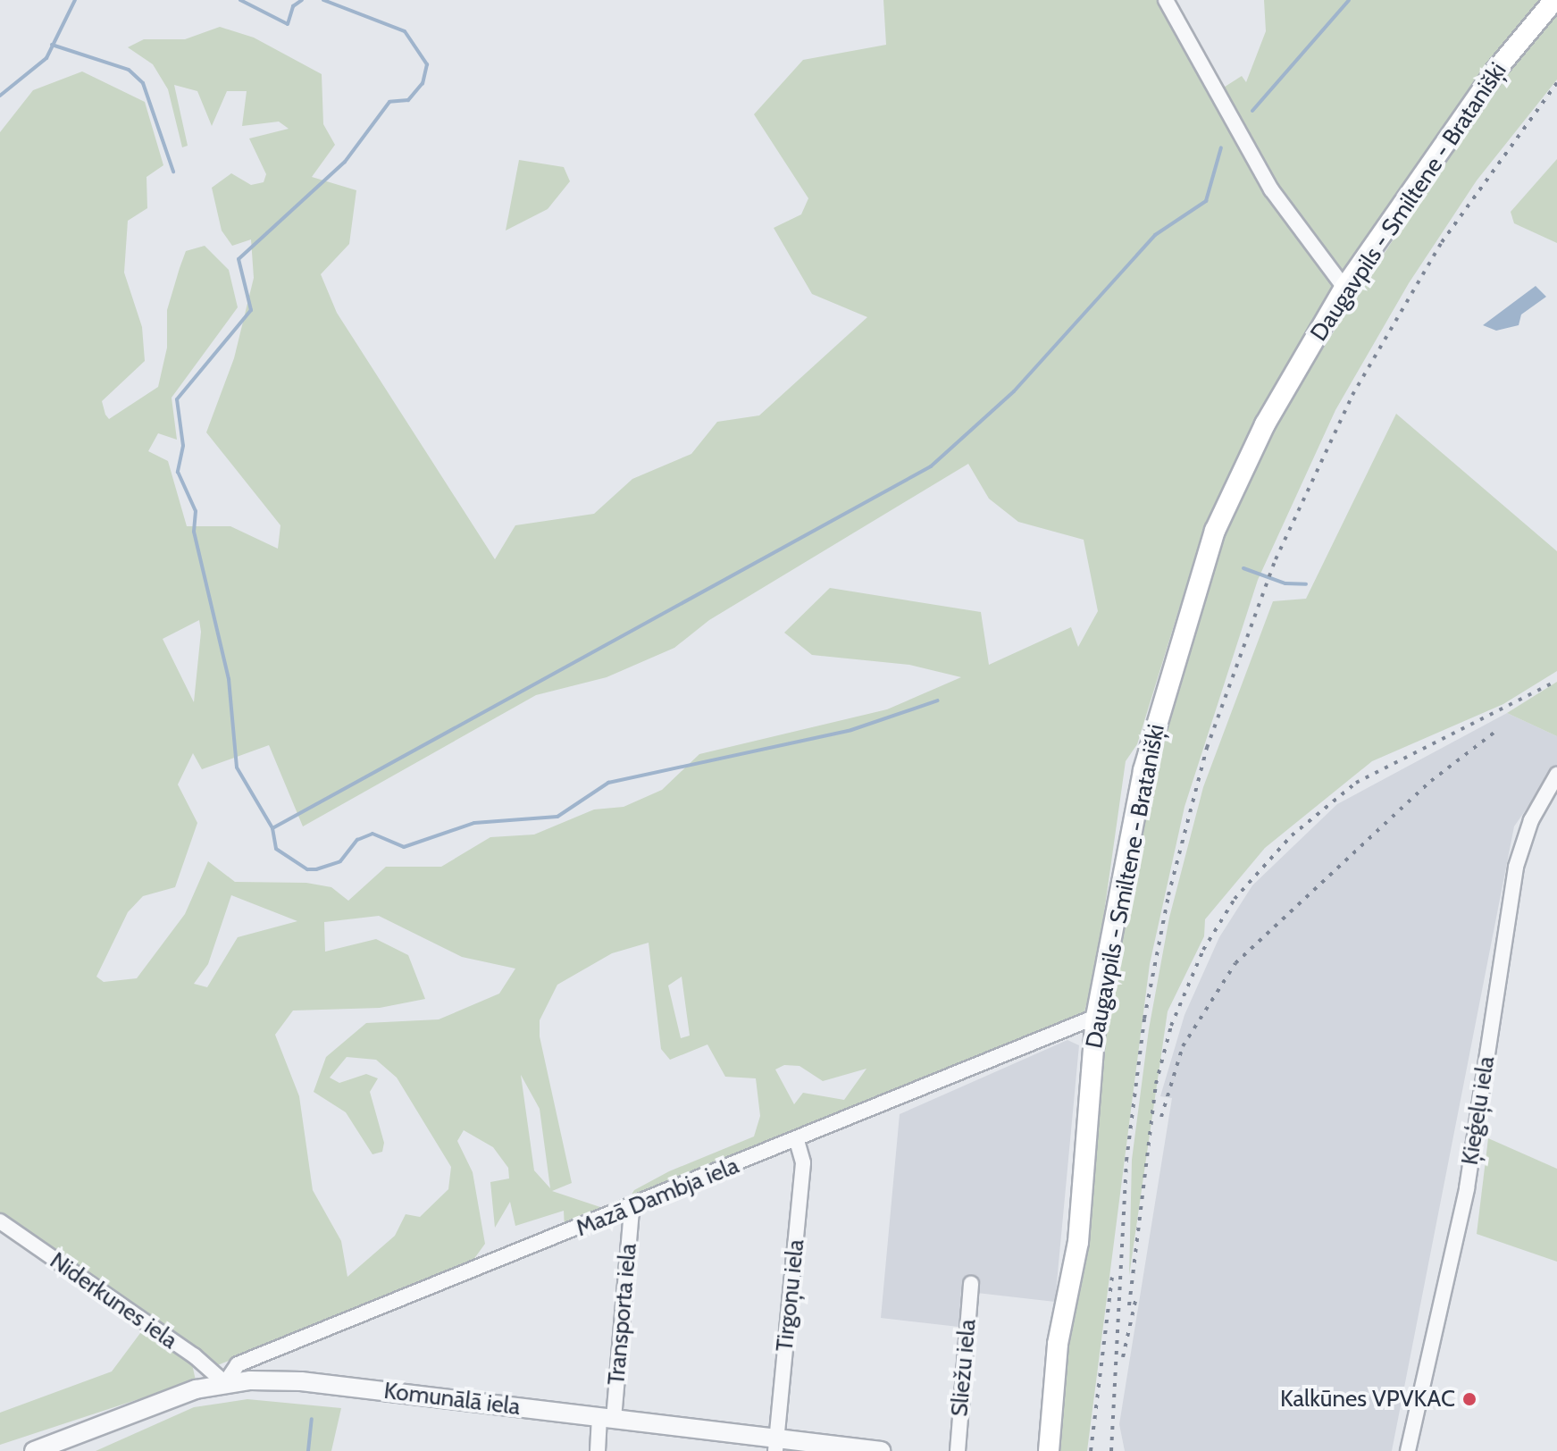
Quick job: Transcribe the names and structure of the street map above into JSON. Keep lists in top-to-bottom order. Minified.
{"streets":{"main road":["Daugavpils - Smiltene - Bratanišķi"],"street":["Ķieģeļu iela","Mazā Dambja iela","Tirgoņu iela","Niderkunes iela","Transporta iela","Sliežu iela","Komunālā iela"]},"crossings":[["Daugavpils - Smiltene - Bratanišķi","Mazā Dambja iela"],["Mazā Dambja iela","Tirgoņu iela"],["Mazā Dambja iela","Niderkunes iela"],["Mazā Dambja iela","Transporta iela"],["Mazā Dambja iela","Komunālā iela"],["Tirgoņu iela","Komunālā iela"],["Niderkunes iela","Komunālā iela"],["Transporta iela","Komunālā iela"]],"places":["Kalkūnes VPVKAC"]}
